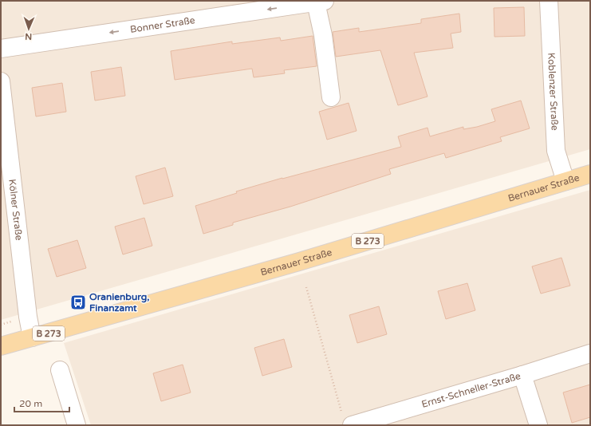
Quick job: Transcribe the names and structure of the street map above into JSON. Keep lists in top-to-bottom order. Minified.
{"streets":{"main road":["Bernauer Straße","B 273"],"street":["Bonner Straße","Koblenzer Straße","Kölner Straße","Ernst-Schneller-Straße"]},"crossings":[["Koblenzer Straße","Bernauer Straße"],["Bernauer Straße","Kölner Straße"]],"one_way":["Bonner Straße"],"places":{"bus stop":["Oranienburg, Finanzamt"]},"scale_bar":"20 m","north":"bottom"}
